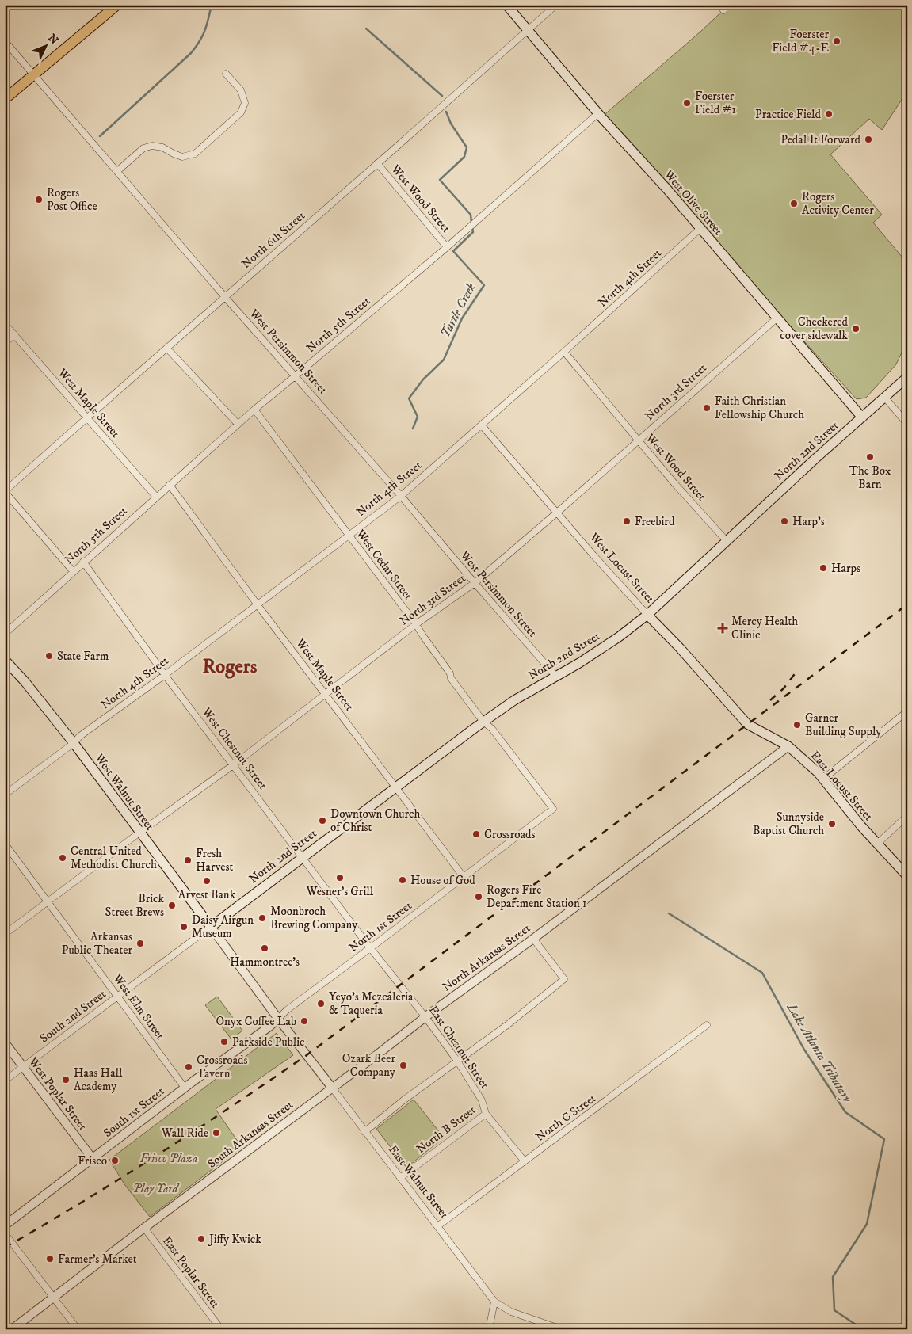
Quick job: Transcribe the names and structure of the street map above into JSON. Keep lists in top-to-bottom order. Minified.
{"streets":{"main road":["West Olive Street","North 2nd Street","West Locust Street","East Locust Street","West Walnut Street"],"street":["West Wood Street","North 6th Street","North 4th Street","North 5th Street","West Persimmon Street","North 3rd Street","West Maple Street","West Cedar Street","West Chestnut Street","North 1st Street","North Arkansas Street","West Elm Street","South 2nd Street","East Chestnut Street","West Poplar Street","South 1st Street","North C Street","North B Street","South Arkansas Street","East Walnut Street","East Poplar Street"]},"crossings":[["West Wood Street","North 6th Street"],["West Wood Street","North 4th Street"],["West Wood Street","North 5th Street"],["West Wood Street","North 3rd Street"],["West Wood Street","North 2nd Street"],["West Olive Street","North 6th Street"],["West Olive Street","North 4th Street"],["West Olive Street","North 5th Street"],["West Olive Street","North 3rd Street"],["West Olive Street","North 2nd Street"],["North 6th Street","West Persimmon Street"],["North 6th Street","West Maple Street"],["North 4th Street","West Persimmon Street"],["North 4th Street","West Maple Street"],["North 4th Street","West Cedar Street"],["North 4th Street","West Locust Street"],["North 4th Street","West Chestnut Street"],["North 4th Street","West Walnut Street"],["North 5th Street","West Persimmon Street"],["North 5th Street","West Maple Street"],["North 5th Street","West Cedar Street"],["North 5th Street","West Chestnut Street"],["West Persimmon Street","North 3rd Street"],["West Persimmon Street","North 2nd Street"],["North 3rd Street","West Maple Street"],["North 3rd Street","West Cedar Street"],["North 3rd Street","West Locust Street"],["North 3rd Street","West Chestnut Street"],["North 3rd Street","West Walnut Street"],["North 3rd Street","West Elm Street"],["West Maple Street","North 2nd Street"],["West Maple Street","North 1st Street"],["North 2nd Street","West Cedar Street"],["North 2nd Street","West Locust Street"],["North 2nd Street","West Chestnut Street"],["North 2nd Street","West Walnut Street"],["North 2nd Street","South 2nd Street"],["West Cedar Street","North 1st Street"],["West Locust Street","East Locust Street"],["West Chestnut Street","North 1st Street"],["West Chestnut Street","East Chestnut Street"],["East Locust Street","North Arkansas Street"],["West Walnut Street","North 1st Street"],["West Walnut Street","South 2nd Street"],["West Walnut Street","South 1st Street"],["West Walnut Street","East Walnut Street"],["North 1st Street","East Chestnut Street"],["North 1st Street","South 1st Street"],["North 1st Street","East Walnut Street"],["North Arkansas Street","East Chestnut Street"],["North Arkansas Street","South Arkansas Street"],["North Arkansas Street","East Walnut Street"],["West Elm Street","South 2nd Street"],["West Elm Street","South 1st Street"],["South 2nd Street","West Poplar Street"],["East Chestnut Street","North C Street"],["East Chestnut Street","North B Street"],["West Poplar Street","South 1st Street"],["South 1st Street","East Walnut Street"],["North C Street","East Walnut Street"],["North B Street","East Walnut Street"],["South Arkansas Street","East Walnut Street"],["South Arkansas Street","East Poplar Street"]],"districts":["Rogers"],"water":["Turtle Creek","Lake Atlanta Tributary"],"parks":["Frisco Plaza","Play Yard"],"places":{"other":["Foerster Field #4-E","Foerster Field #1","Practice Field","Pedal It Forward","Rogers Post Office","Rogers Activity Center","Checkered cover sidewalk","Faith Christian Fellowship Church","The Box Barn","Freebird","Harp's","Harps","State Farm","Garner Building Supply","Downtown Church of Christ","Sunnyside Baptist Church","Crossroads","Central United Methodist Church","Fresh Harvest","Wesner's Grill","House of God","Arvest Bank","Rogers Fire Department Station 1","Brick Street Brews","Moonbroch Brewing Company","Daisy Airgun Museum","Arkansas Public Theater","Hammontree's","Yeyo's Mezcaleria & Taqueria","Onyx Coffee Lab","Parkside Public","Ozark Beer Company","Crossroads Tavern","Haas Hall Academy","Wall Ride","Frisco","Jiffy Kwick","Farmer's Market"],"health":["Mercy Health Clinic"]},"north":"top right"}
